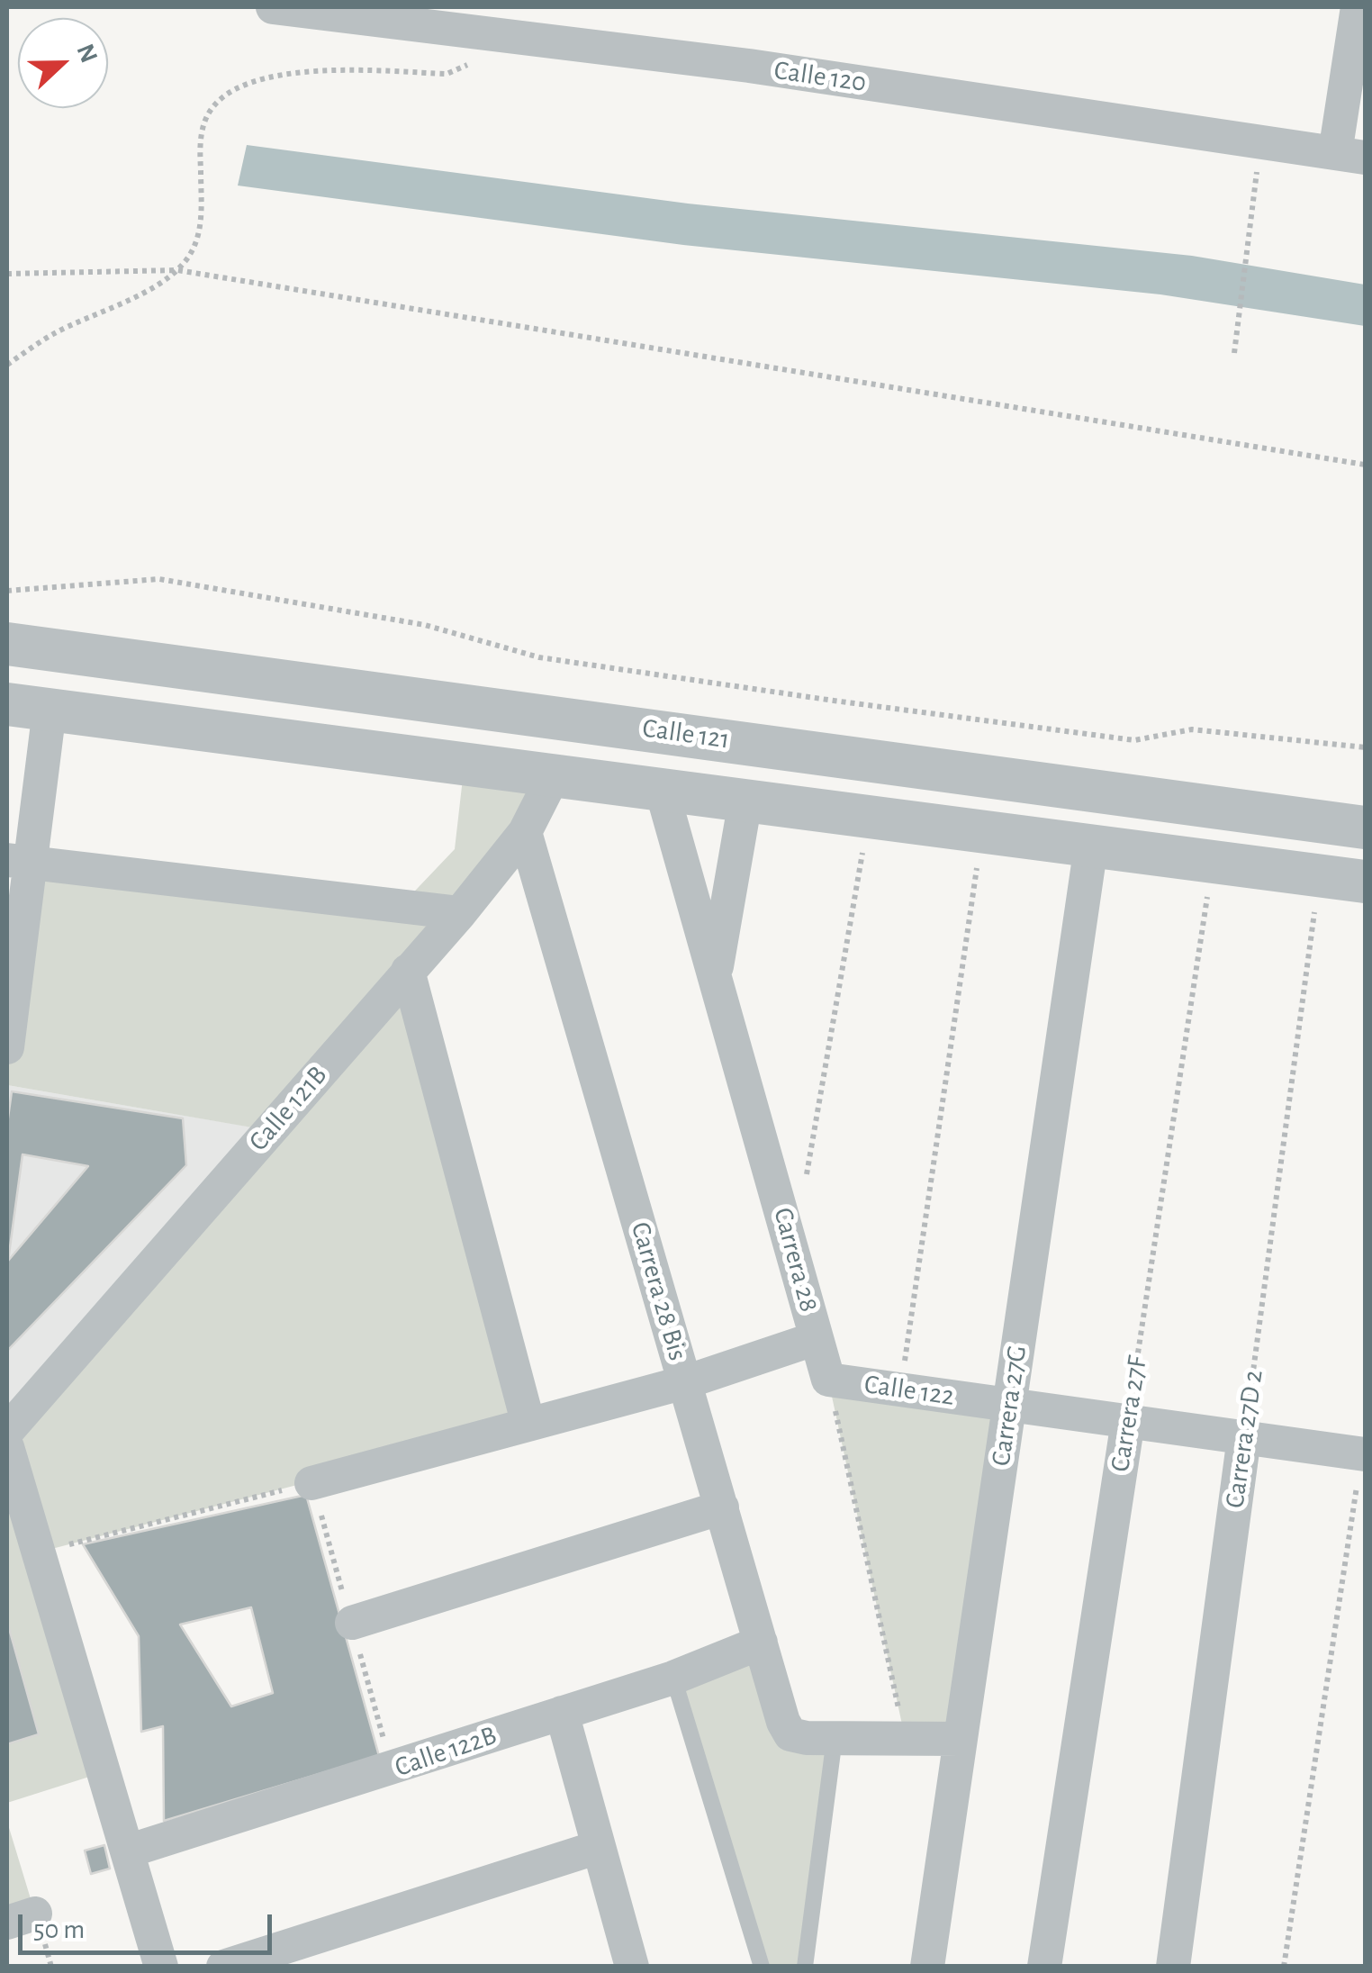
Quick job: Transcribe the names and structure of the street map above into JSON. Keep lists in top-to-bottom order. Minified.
{"streets":{"street":["Calle 120","Calle 121","Calle 121B","Carrera 28","Carrera 28 Bis","Calle 122","Carrera 27G","Carrera 27F","Carrera 27D 2","Calle 122B"]},"crossings":[["Calle 121B","Carrera 28 Bis"],["Carrera 28","Calle 122"],["Carrera 28 Bis","Calle 122B"],["Calle 122","Carrera 27G"],["Calle 122","Carrera 27F"],["Calle 122","Carrera 27D 2"]],"scale_bar":"50 m","north":"right"}
